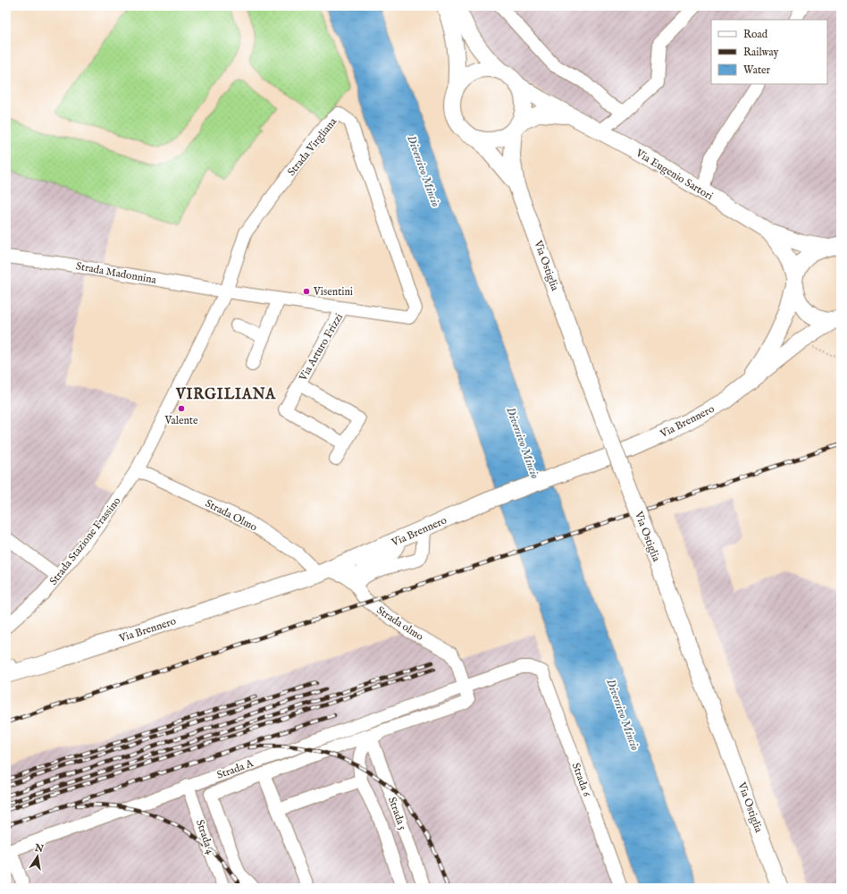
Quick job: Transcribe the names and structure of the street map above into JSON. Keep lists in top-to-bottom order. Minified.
{"streets":{"main road":["Via Eugenio Sartori","Via Ostiglia","Via Brennero"],"street":["Strada Virgliana","Strada Madonnina","Via Arturo Frizzi","Strada Olmo","Strada Stazione Frassino","Strada olmo","Strada A","Strada 6","Strada 5","Strada 4"]},"crossings":[["Strada Virgliana","Strada Madonnina"],["Strada Virgliana","Strada Stazione Frassino"],["Via Eugenio Sartori","Via Ostiglia"],["Via Eugenio Sartori","Via Brennero"],["Strada Madonnina","Via Arturo Frizzi"],["Strada Madonnina","Strada Stazione Frassino"],["Via Brennero","Strada Olmo"],["Via Brennero","Strada olmo"],["Strada Olmo","Strada Stazione Frassino"],["Strada Olmo","Strada olmo"],["Strada olmo","Strada A"],["Strada A","Strada 6"],["Strada A","Strada 4"]],"districts":["VIRGILIANA"],"water":["Diversivo Mincio"],"places":["Visentini","Valente"],"legend":["Road","Railway","Water"],"north":"top"}
